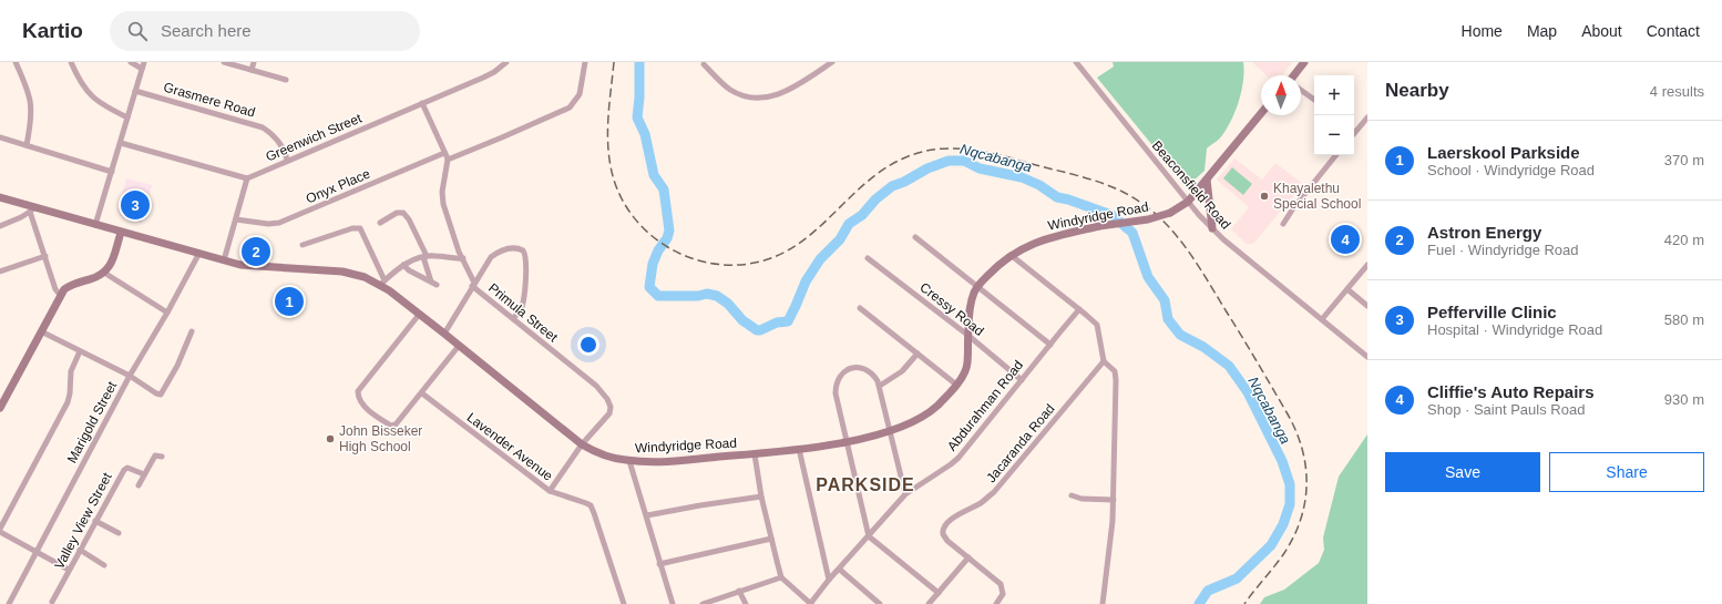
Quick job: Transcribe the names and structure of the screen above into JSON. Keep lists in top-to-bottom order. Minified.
{"streets":{"street":["Grasmere Road","Greenwich Street","Beaconsfield Road","Onyx Place","Windyridge Road","Cressy Road","Primula Street","Abdurahman Road","Marigold Street","Jacaranda Road","Lavender Avenue","Valley View Street"]},"crossings":[["Grasmere Road","Greenwich Street"],["Beaconsfield Road","Windyridge Road"],["Windyridge Road","Cressy Road"],["Windyridge Road","Primula Street"],["Windyridge Road","Marigold Street"],["Cressy Road","Abdurahman Road"]],"districts":["PARKSIDE"],"water":["Nqcabanga"],"places":["Khayalethu Special School","John Bisseker High School"],"north":"top","page":{"header":"Kartio","search":"Search here","nav":["Home","Map","About","Contact"],"heading":["Nearby","4 results"],"map_buttons":["+","−"],"list":[{"mark":"1","name":"Laerskool Parkside","note":"School · Windyridge Road","value":"370 m"},{"mark":"2","name":"Astron Energy","note":"Fuel · Windyridge Road","value":"420 m"},{"mark":"3","name":"Pefferville Clinic","note":"Hospital · Windyridge Road","value":"580 m"},{"mark":"4","name":"Cliffie's Auto Repairs","note":"Shop · Saint Pauls Road","value":"930 m"}],"pins":["3","4","2","1"],"buttons":["Save","Share"]}}
